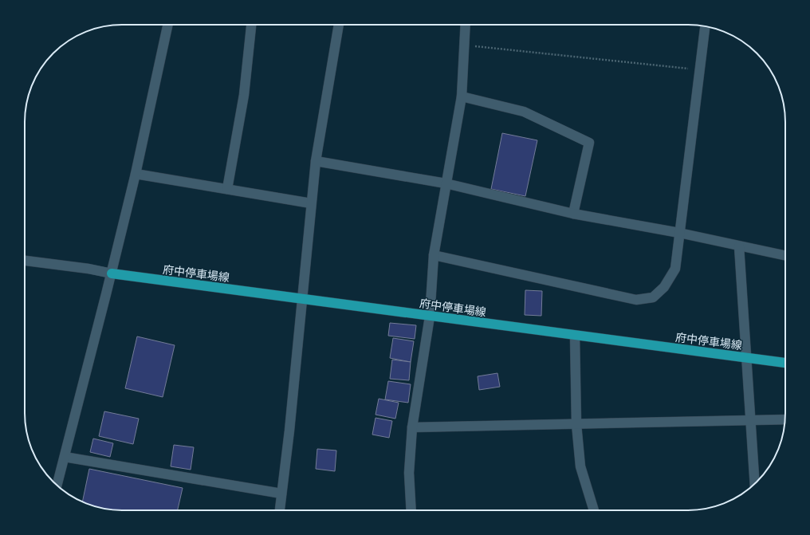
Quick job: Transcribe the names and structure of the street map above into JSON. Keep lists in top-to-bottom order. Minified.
{"streets":{"main road":["府中停車場線"]}}
